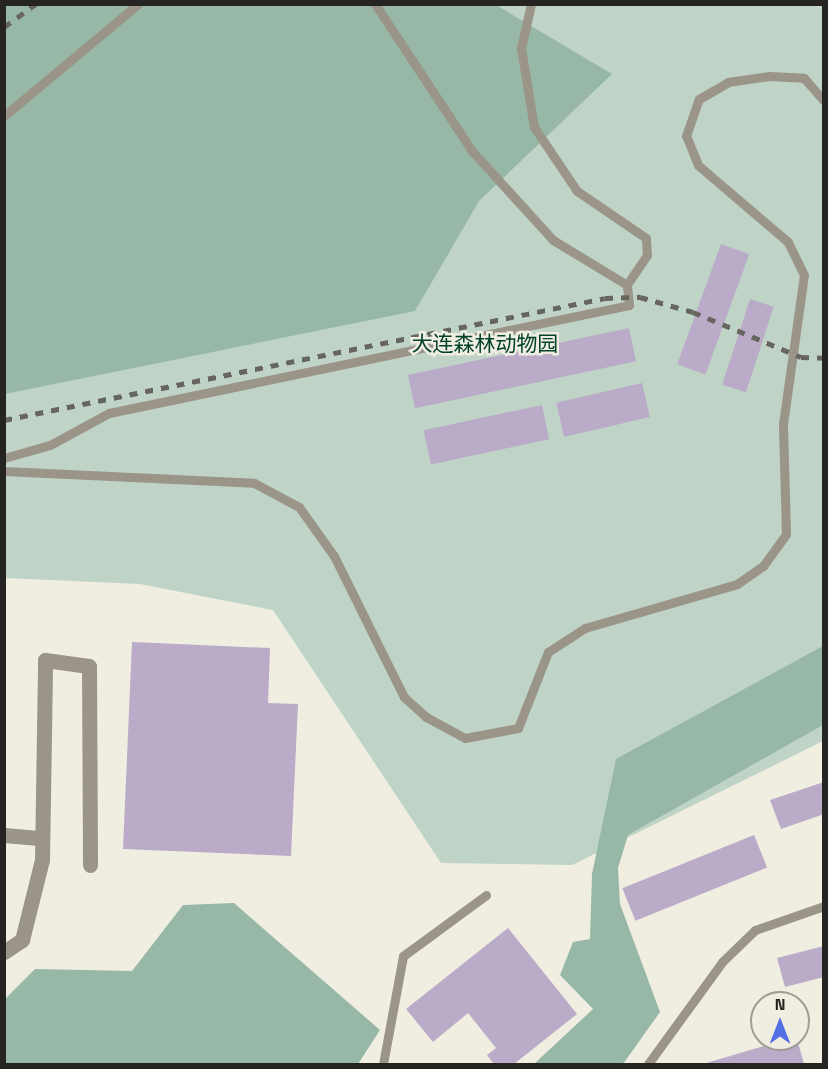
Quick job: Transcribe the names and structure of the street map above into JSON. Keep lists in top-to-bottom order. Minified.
{"parks":["大连森林动物园"],"north":"top"}
